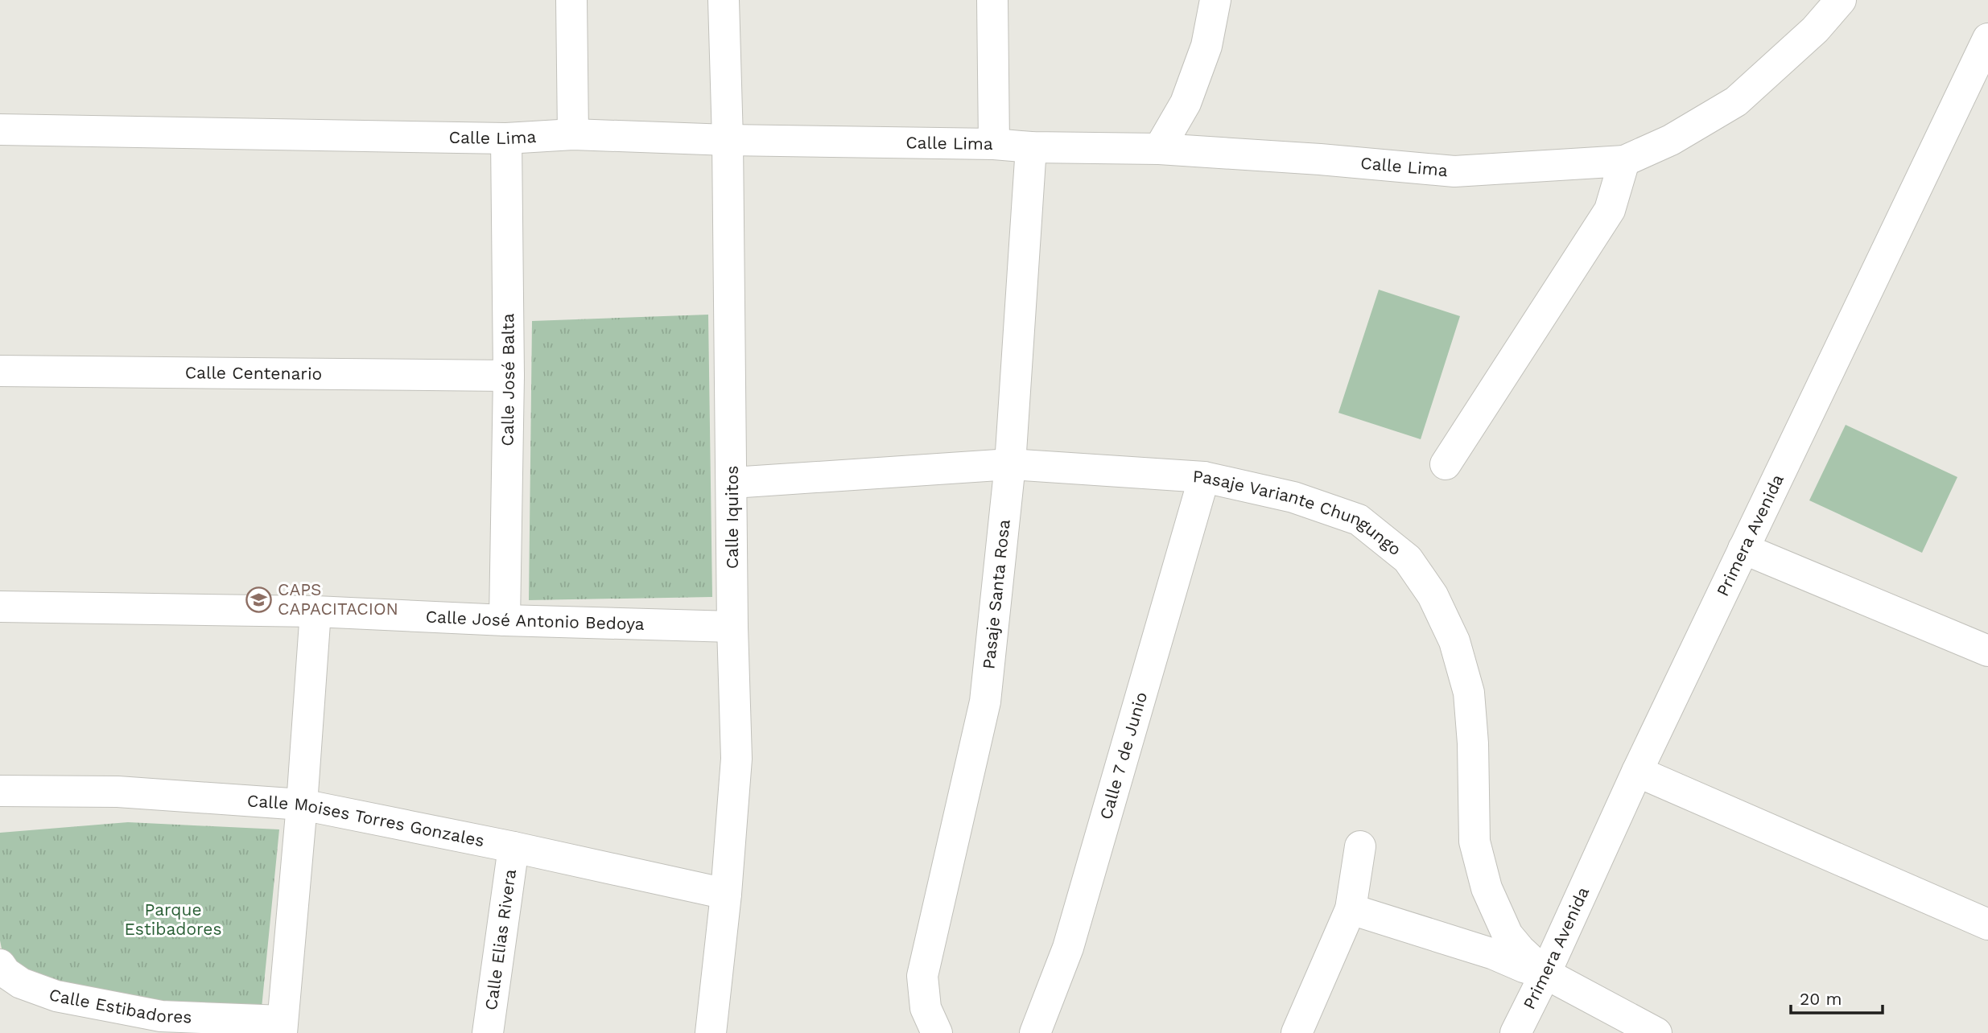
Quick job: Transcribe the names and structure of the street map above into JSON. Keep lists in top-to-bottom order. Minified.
{"streets":{"street":["Calle Lima","Calle Centenario","Calle José Balta","Pasaje Variante Chungungo","Calle Iquitos","Primera Avenida","Pasaje Santa Rosa","Calle José Antonio Bedoya","Calle 7 de Junio","Calle Moises Torres Gonzales","Calle Elias Rivera","Calle Estibadores"]},"crossings":[["Calle Lima","Calle José Balta"],["Calle Lima","Calle Iquitos"],["Calle Lima","Pasaje Santa Rosa"],["Calle Centenario","Calle José Balta"],["Calle José Balta","Calle José Antonio Bedoya"],["Pasaje Variante Chungungo","Calle Iquitos"],["Pasaje Variante Chungungo","Primera Avenida"],["Pasaje Variante Chungungo","Pasaje Santa Rosa"],["Pasaje Variante Chungungo","Calle 7 de Junio"],["Calle Iquitos","Calle José Antonio Bedoya"],["Calle Iquitos","Calle Moises Torres Gonzales"],["Calle Moises Torres Gonzales","Calle Elias Rivera"]],"parks":["Parque Estibadores"],"places":{"school or university":["CAPS CAPACITACION"]},"scale_bar":"20 m"}
